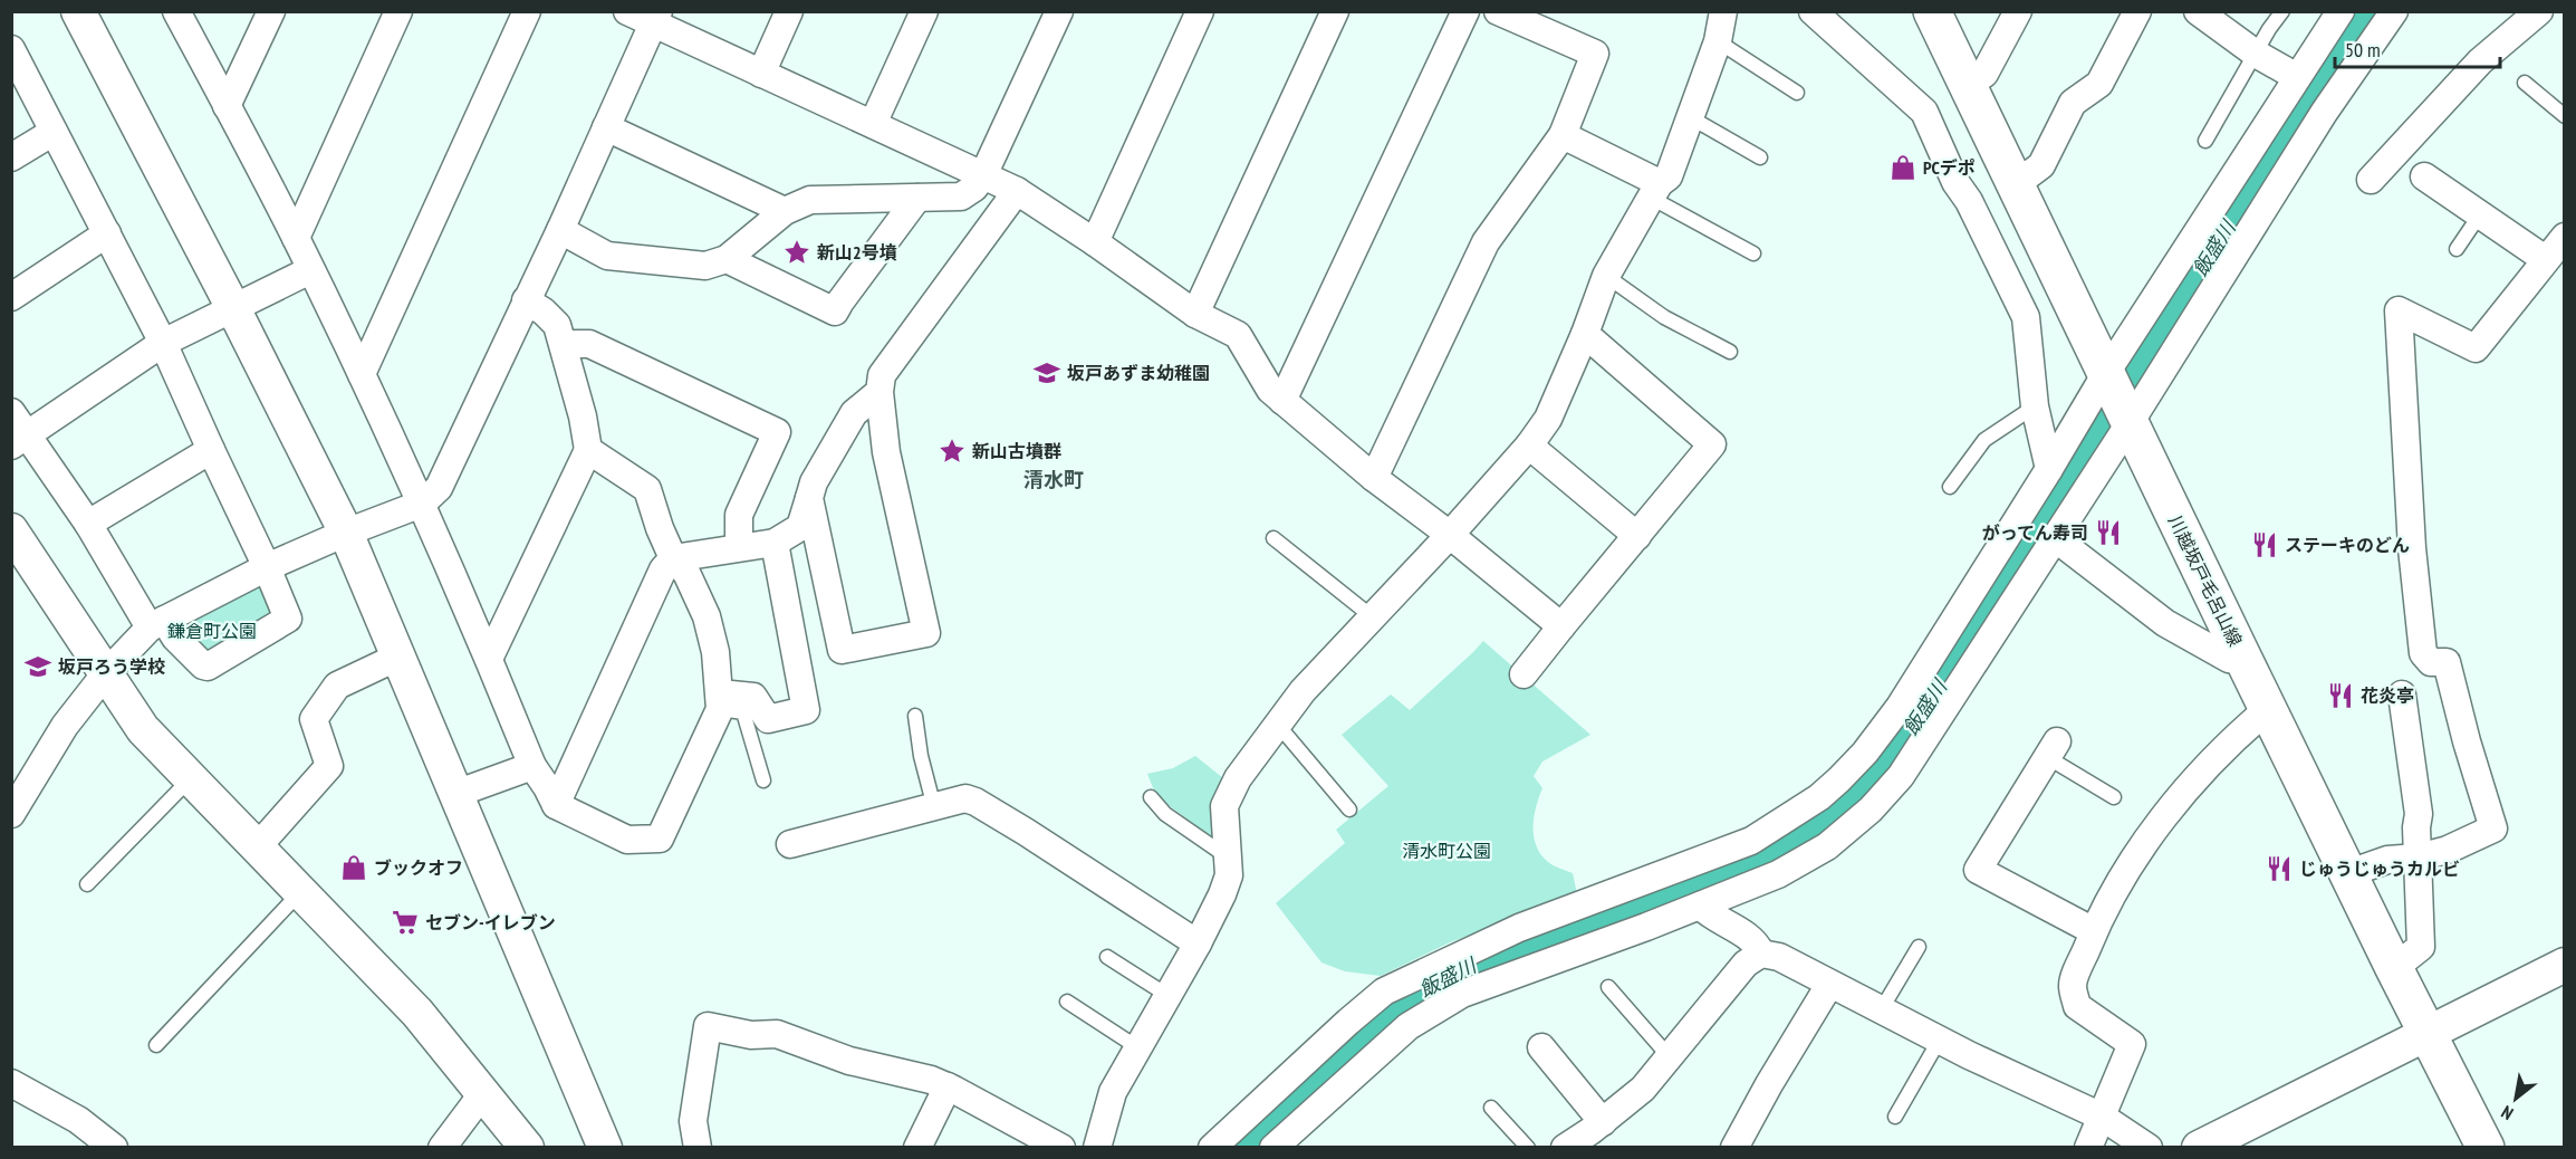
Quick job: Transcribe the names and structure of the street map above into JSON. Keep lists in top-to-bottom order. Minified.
{"streets":{"main road":["川越坂戸毛呂山線"]},"districts":["清水町"],"water":["飯盛川"],"parks":["鎌倉町公園","清水町公園"],"places":{"shop":["PCデポ","ブックオフ"],"place":["新山2号墳","新山古墳群"],"school or university":["坂戸あずま幼稚園","坂戸ろう学校"],"restaurant":["がってん寿司","ステーキのどん","花炎亭","じゅうじゅうカルビ"],"supermarket":["セブン-イレブン"]},"scale_bar":"50 m","north":"bottom left"}
